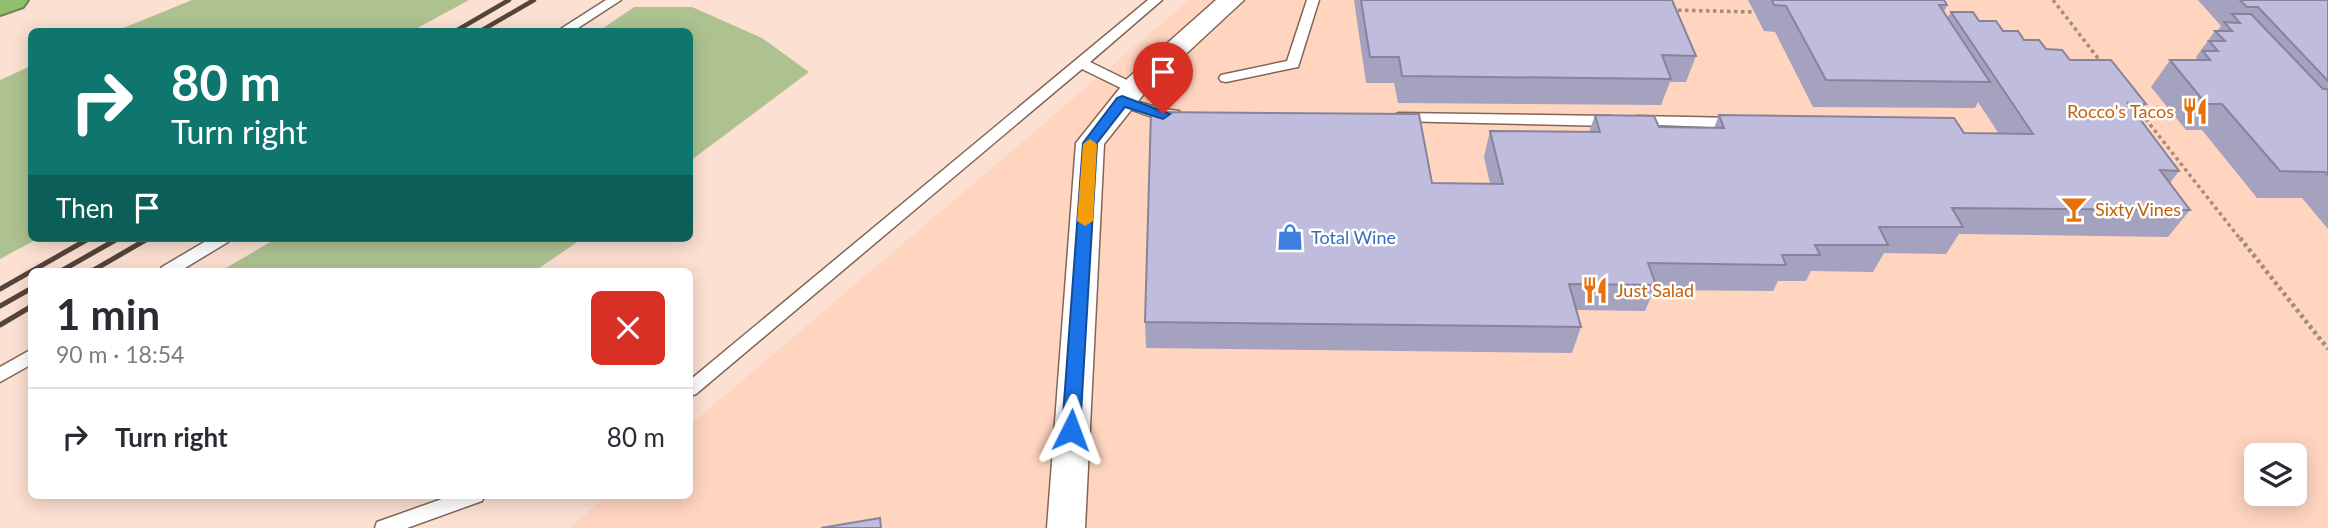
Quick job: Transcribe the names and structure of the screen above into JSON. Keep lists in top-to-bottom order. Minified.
{"places":{"restaurant":["Rocco's Tacos","Just Salad"],"bar":["Sixty Vines"],"shop":["Total Wine"]},"page":{"turn":["80 m","Turn right"],"then":"Then","heading":["1 min","90 m · 18:54"],"list":[{"name":"Turn right","value":"80 m"}]}}
